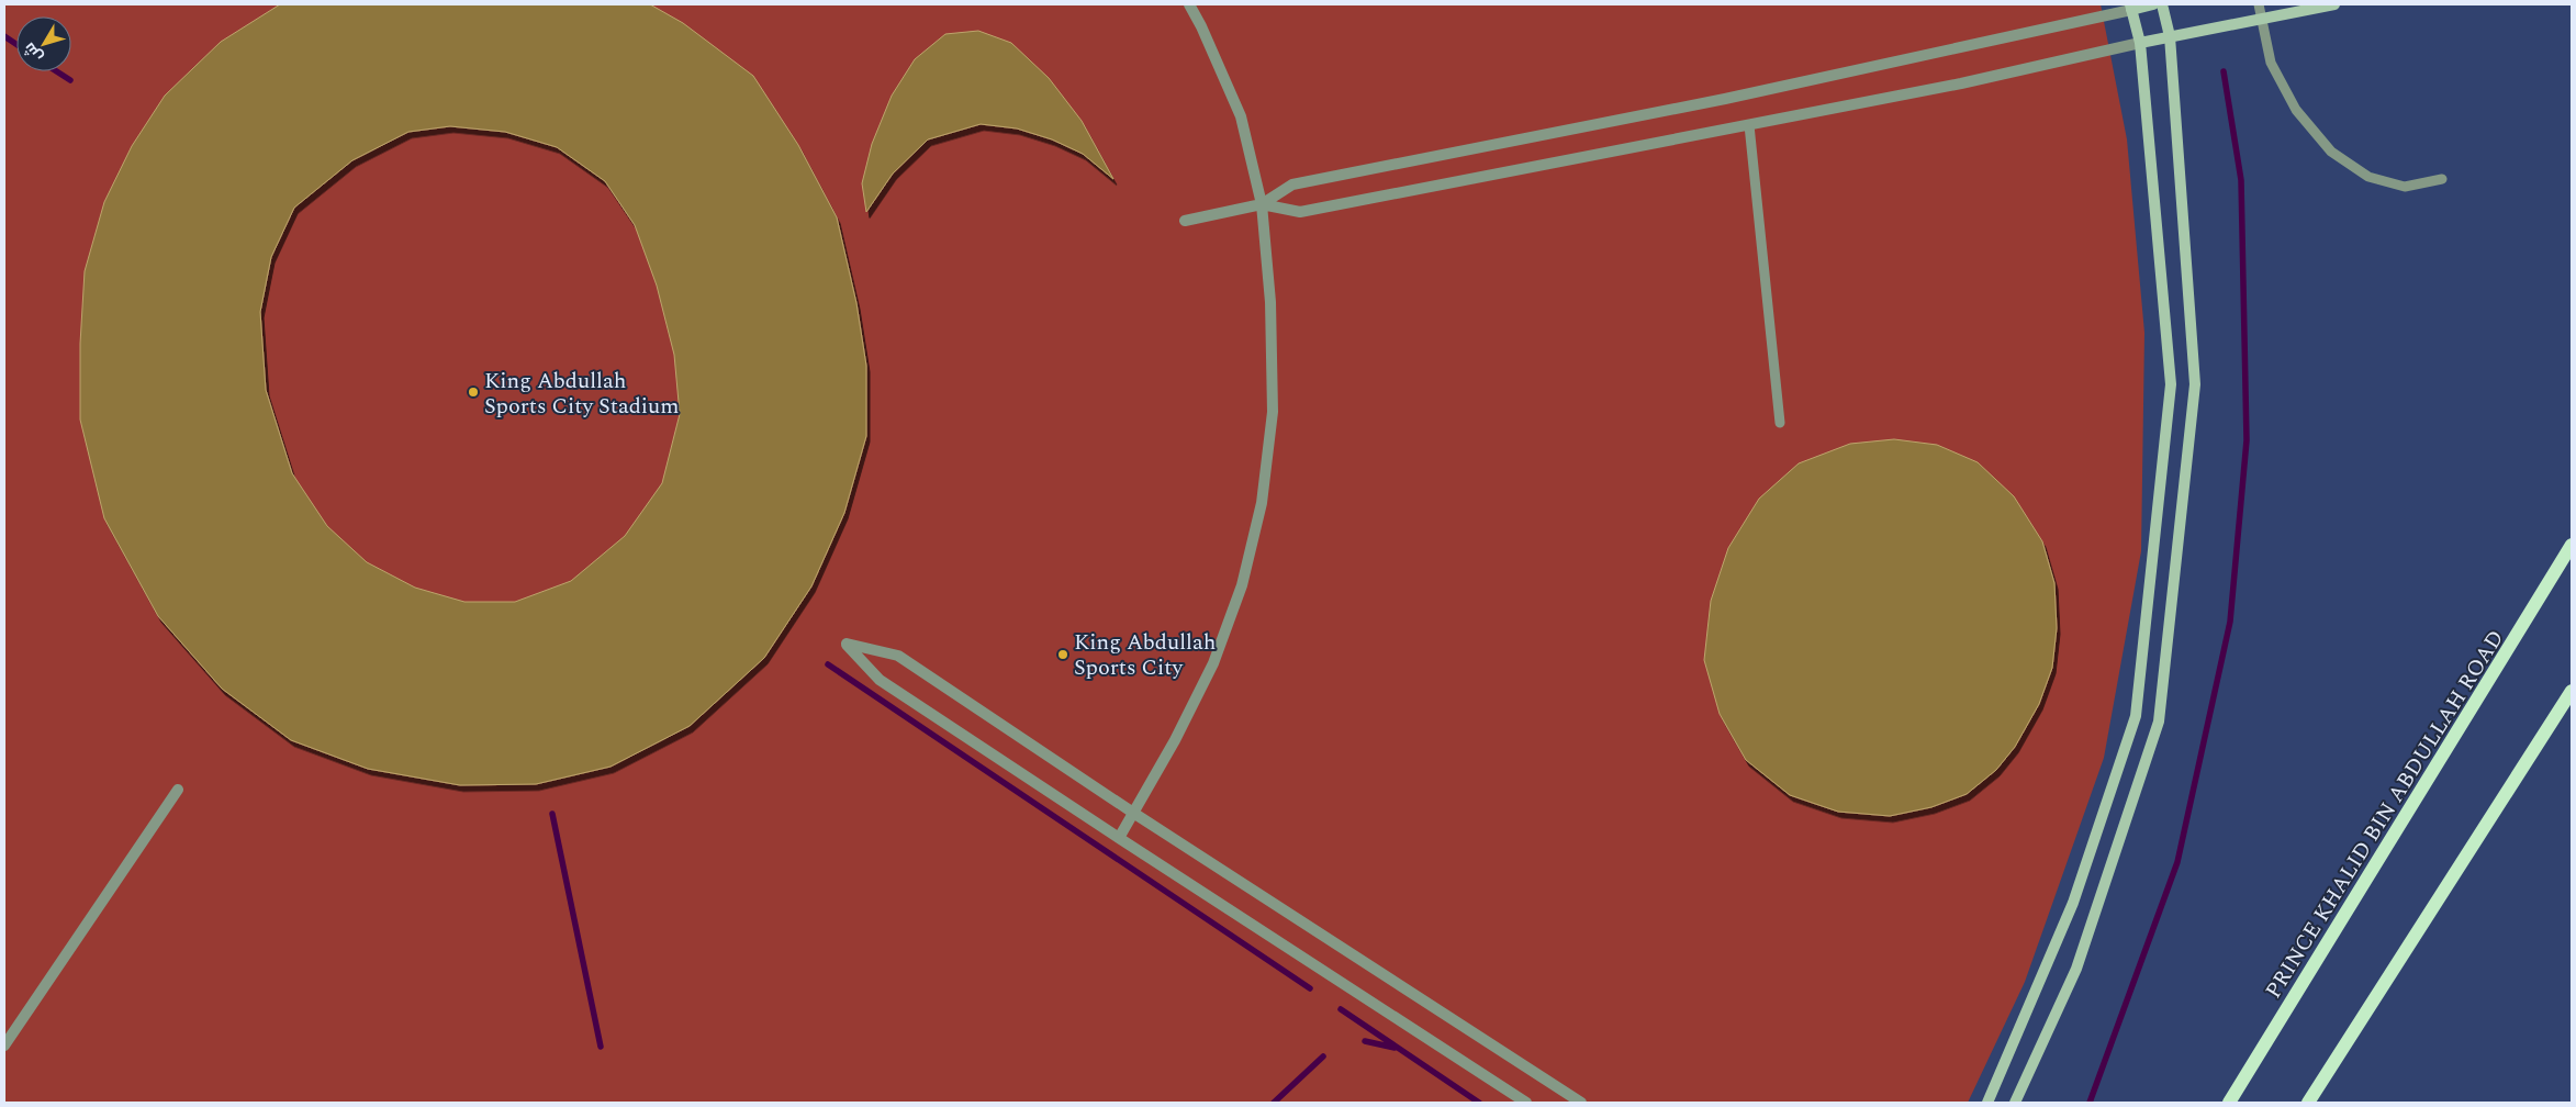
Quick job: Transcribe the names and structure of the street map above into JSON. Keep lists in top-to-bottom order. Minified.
{"streets":{"main road":["PRINCE KHALID BIN ABDULLAH ROAD"]},"places":["King Abdullah Sports City Stadium","King Abdullah Sports City"],"north":"bottom left"}
